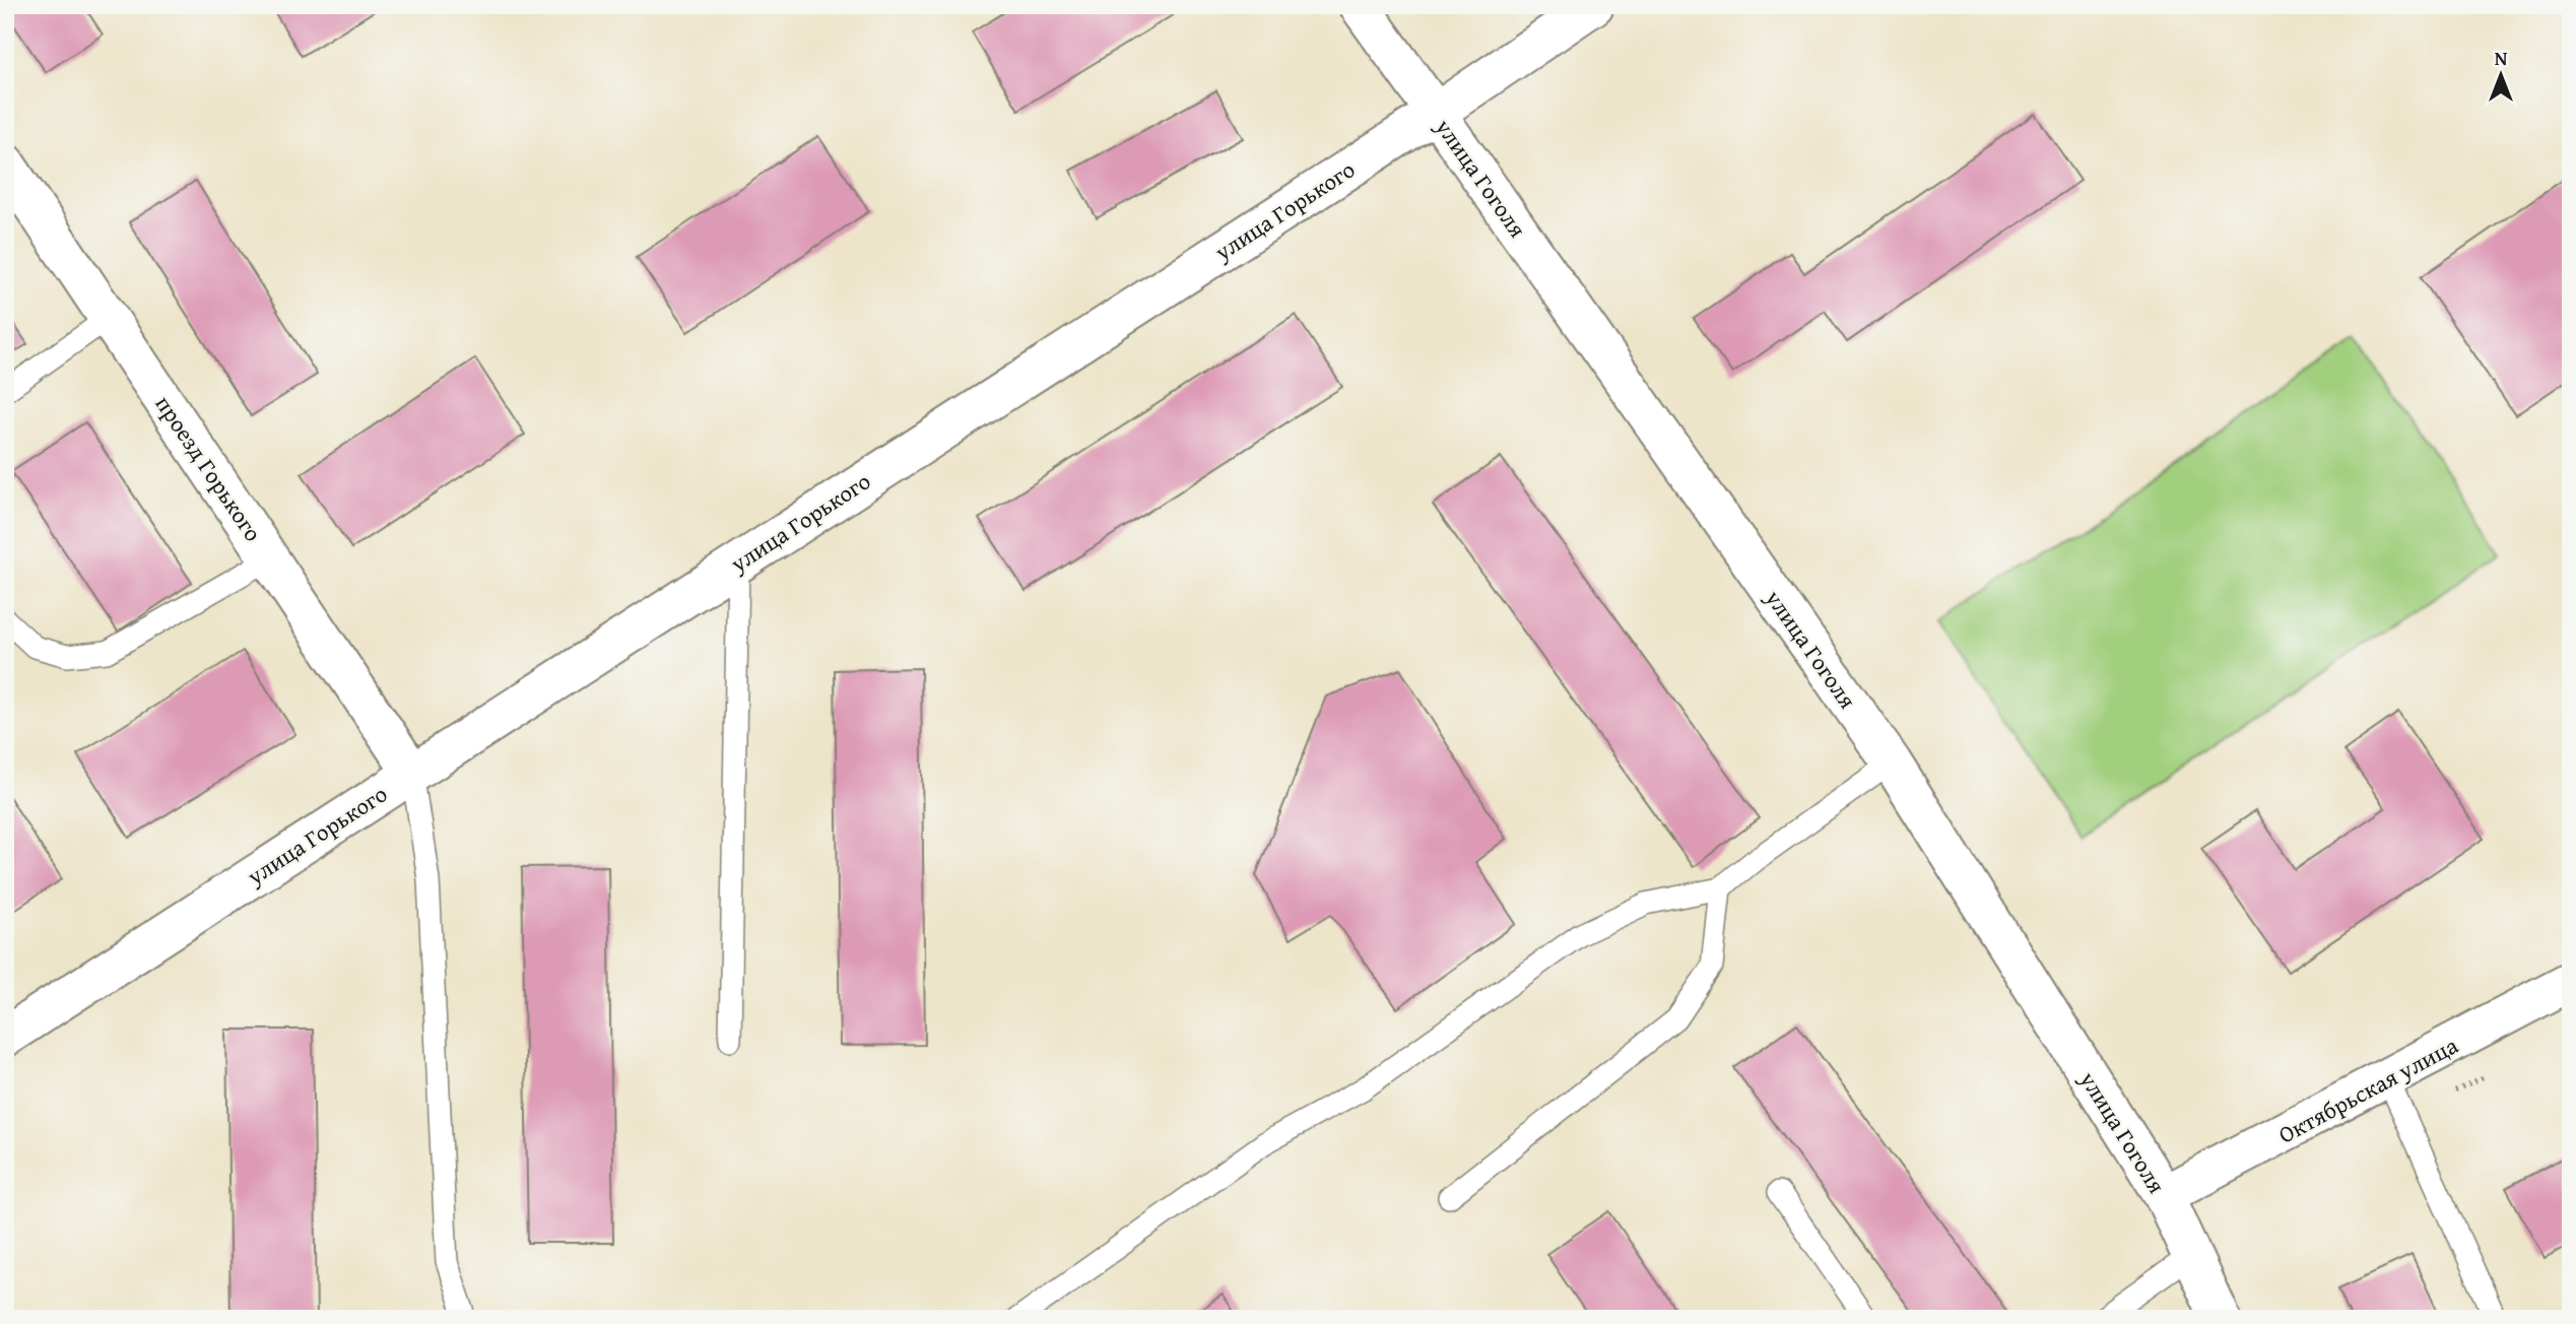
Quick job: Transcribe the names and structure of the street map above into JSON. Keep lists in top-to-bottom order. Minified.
{"streets":{"street":["улица Гоголя","улица Горького","проезд Горького","Октябрьская улица"]},"crossings":[["улица Гоголя","улица Горького"],["улица Гоголя","Октябрьская улица"],["улица Горького","проезд Горького"]],"north":"top"}
